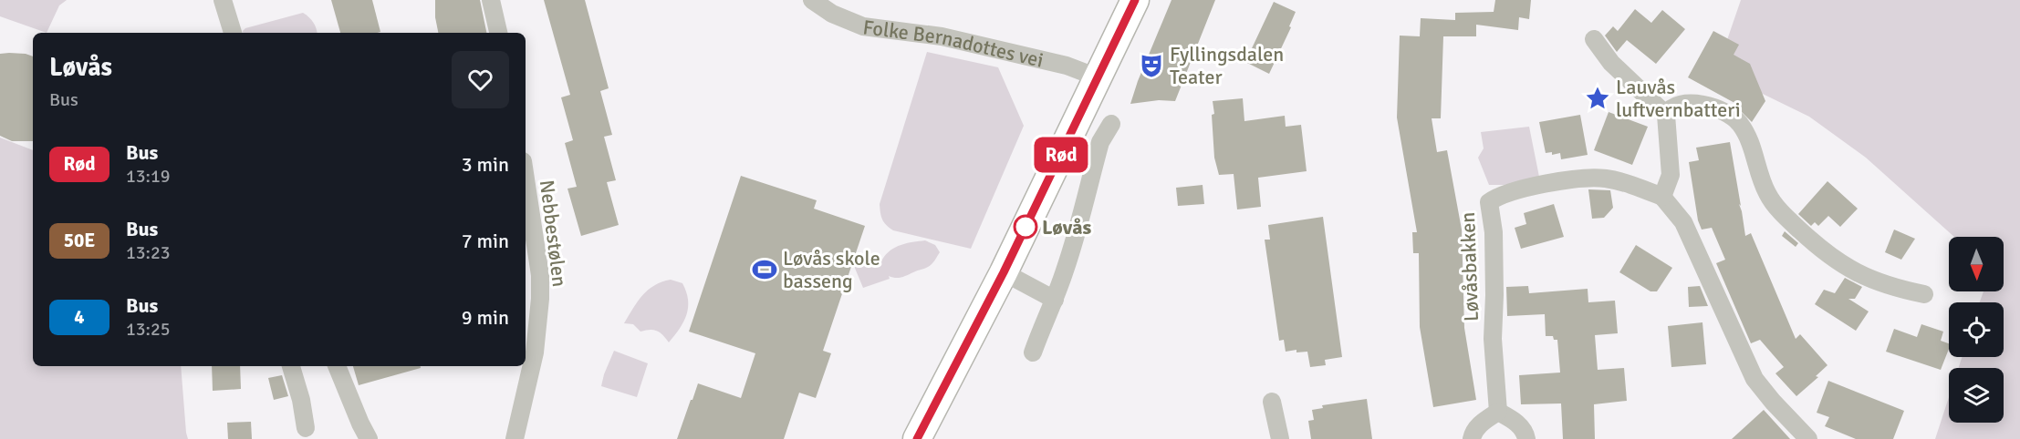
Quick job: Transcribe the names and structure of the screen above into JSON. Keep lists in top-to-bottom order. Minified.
{"streets":{"street":["Folke Bernadottes vei","Nebbestølen","Løvåsbakken"]},"places":{"theatre":["Fyllingsdalen Teater"],"place":["Lauvås luftvernbatteri"],"other":["Løvås"],"sports":["Løvås skole basseng"]},"lines":["bus line Rød"],"north":"bottom","page":{"on_map":"Rød","heading":["Løvås","Bus"],"list":[{"mark":"Rød","name":"Bus","note":"13:19","value":"3 min"},{"mark":"50E","name":"Bus","note":"13:23","value":"7 min"},{"mark":"4","name":"Bus","note":"13:25","value":"9 min"}]}}
